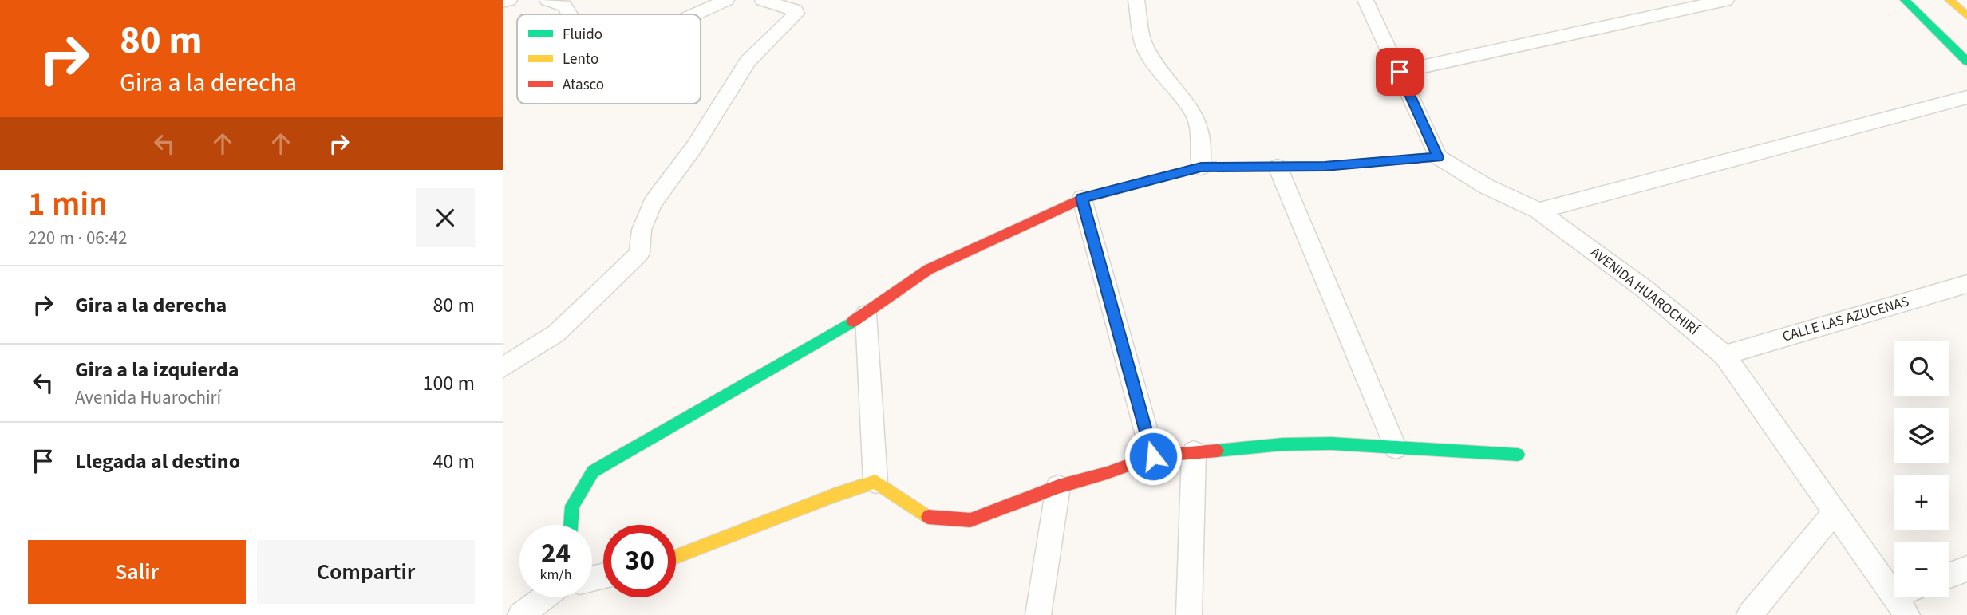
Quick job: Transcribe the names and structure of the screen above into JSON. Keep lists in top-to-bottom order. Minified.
{"streets":{"street":["AVENIDA HUAROCHIRÍ","CALLE LAS AZUCENAS"]},"crossings":[["AVENIDA HUAROCHIRÍ","CALLE LAS AZUCENAS"]],"legend":["Fluido","Lento","Atasco"],"page":{"turn":["80 m","Gira a la derecha"],"heading":["1 min","220 m · 06:42"],"list":[{"name":"Gira a la derecha","value":"80 m"},{"name":"Gira a la izquierda","note":"Avenida Huarochirí","value":"100 m"},{"name":"Llegada al destino","value":"40 m"}],"map_buttons":["+","−"],"speed":"24 km/h","limit":"30","buttons":["Salir","Compartir"]}}
